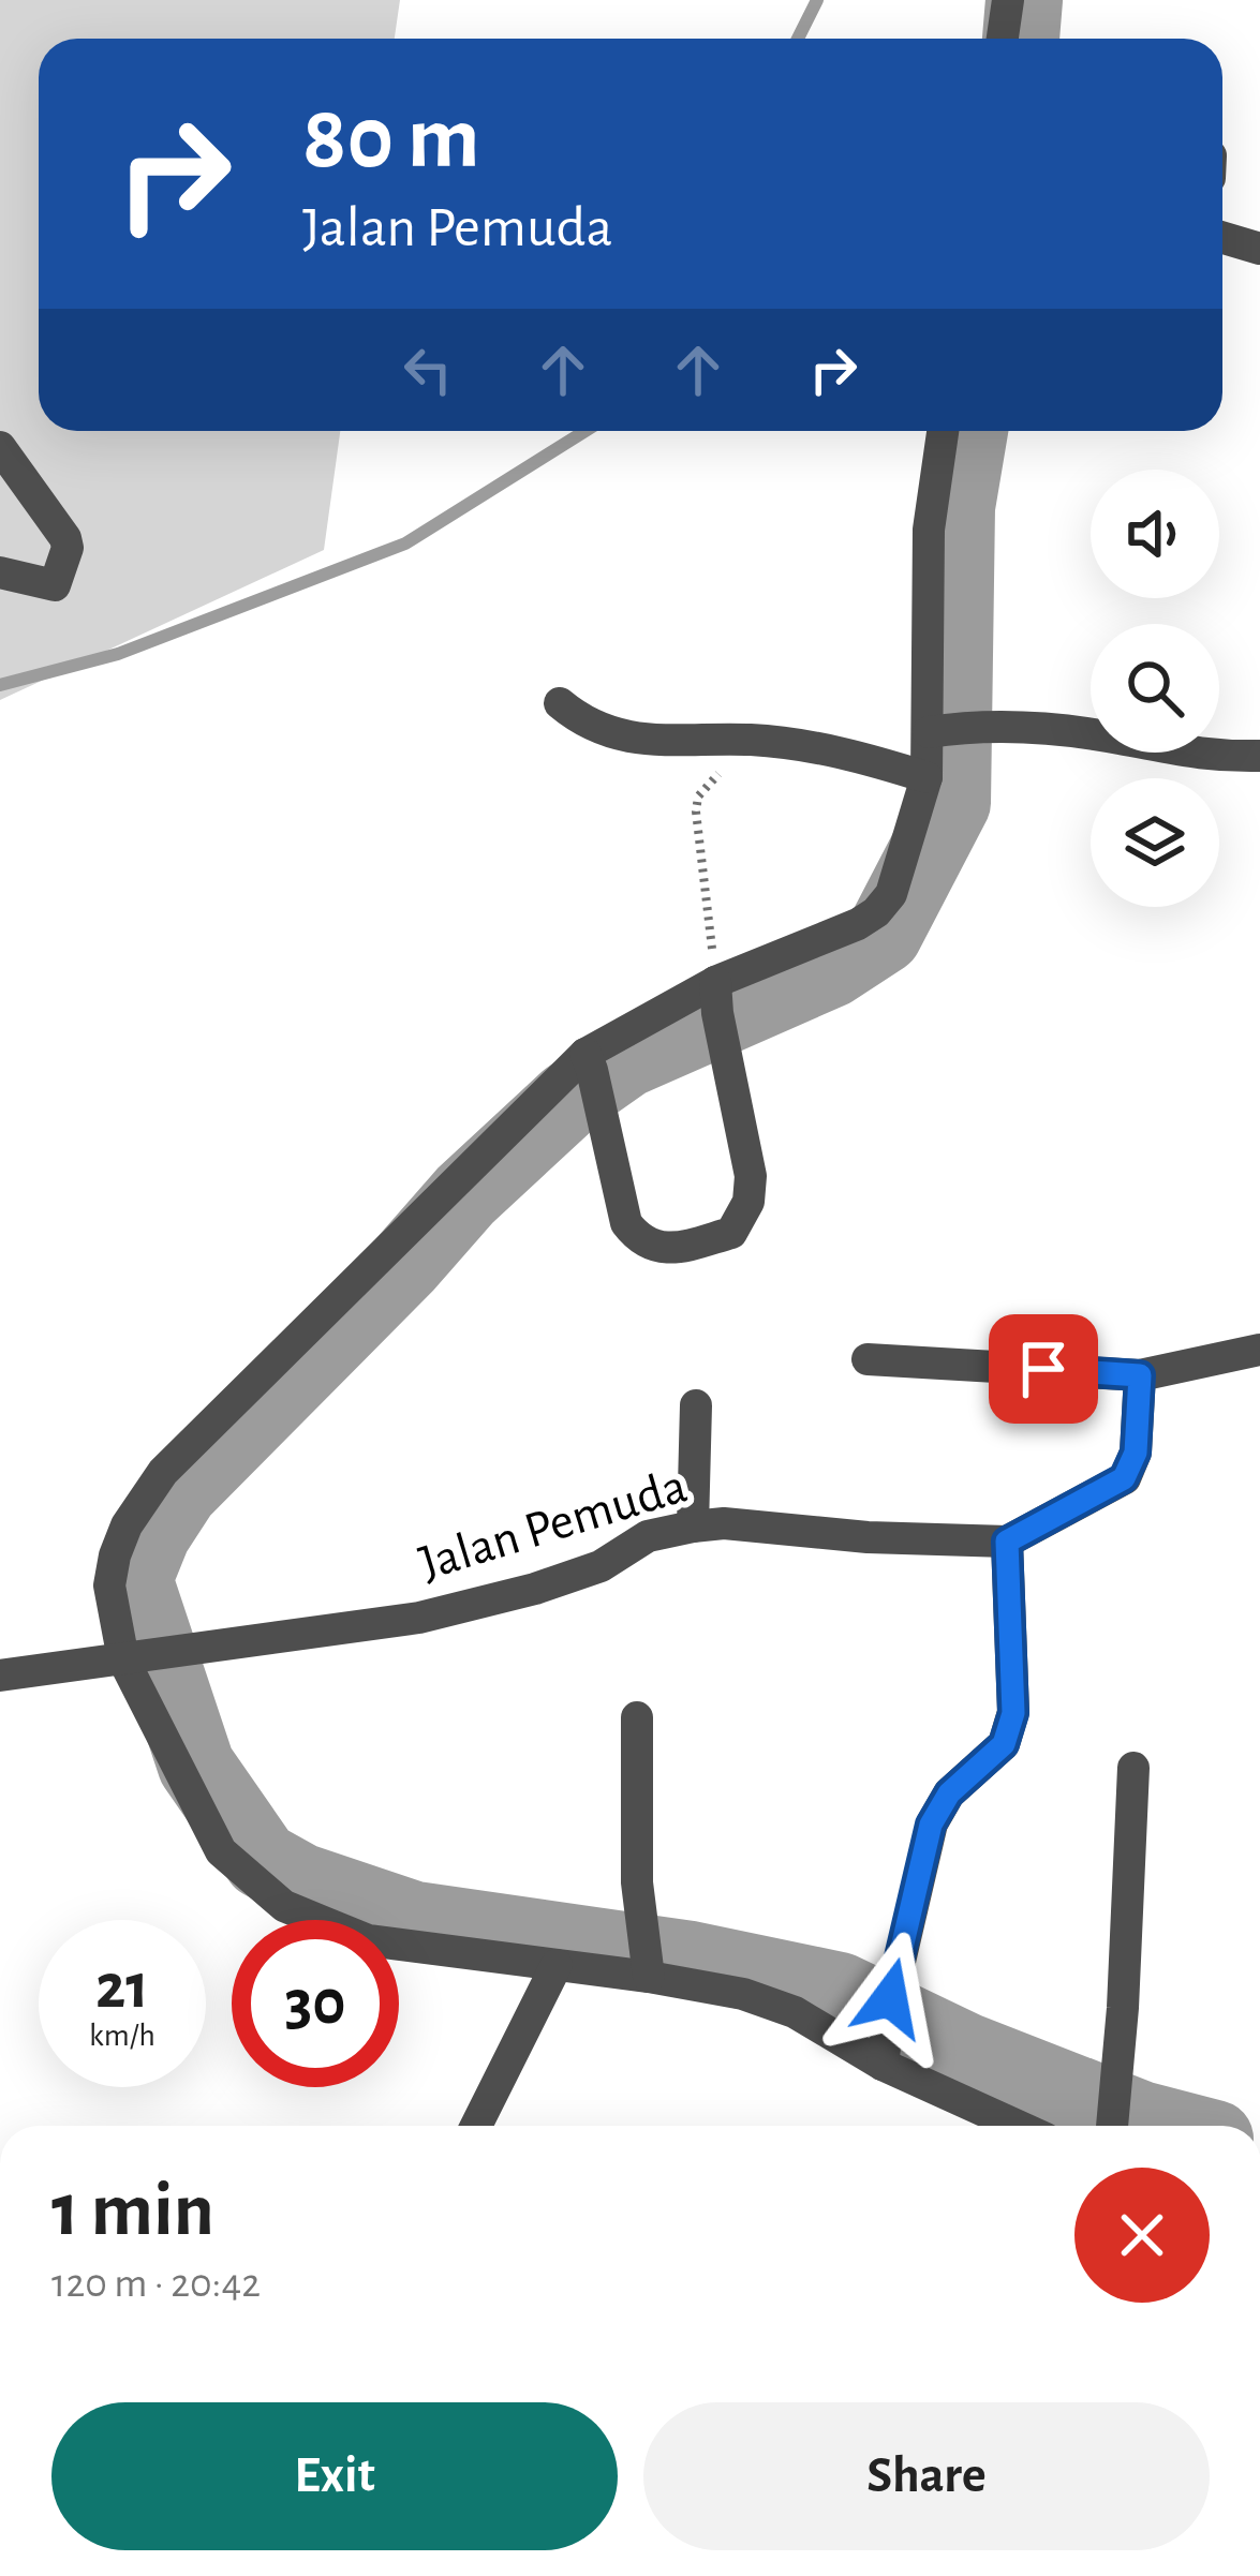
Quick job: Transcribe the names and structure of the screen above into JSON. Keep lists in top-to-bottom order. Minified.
{"streets":{"street":["Jalan Pemuda"]},"page":{"turn":["80 m","Jalan Pemuda"],"speed":"21 km/h","limit":"30","heading":["1 min","120 m · 20:42"],"buttons":["Exit","Share"]}}
